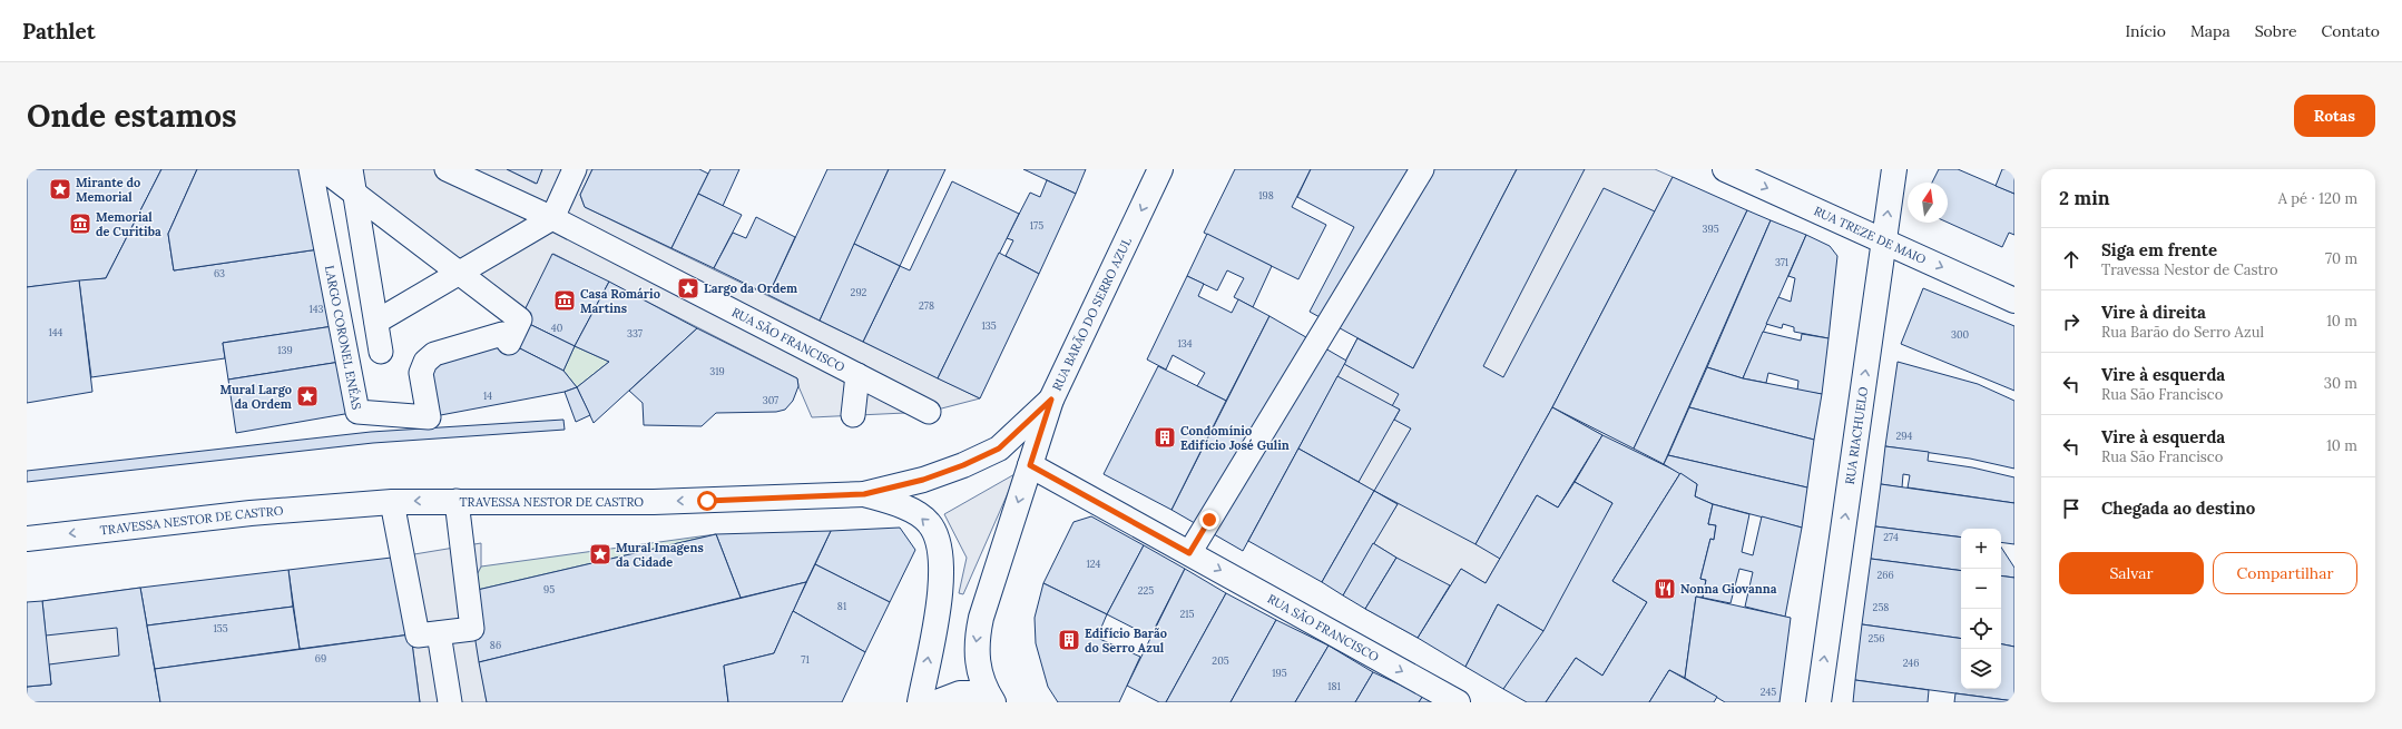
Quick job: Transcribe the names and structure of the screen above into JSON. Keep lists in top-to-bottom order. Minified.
{"streets":{"street":["RUA TREZE DE MAIO","RUA BARÃO DO SERRO AZUL","LARGO CORONEL ENÉAS","RUA SÃO FRANCISCO","RUA RIACHUELO","TRAVESSA NESTOR DE CASTRO"]},"crossings":[["RUA TREZE DE MAIO","RUA RIACHUELO"],["RUA BARÃO DO SERRO AZUL","RUA SÃO FRANCISCO"],["RUA BARÃO DO SERRO AZUL","TRAVESSA NESTOR DE CASTRO"]],"one_way":["RUA TREZE DE MAIO","RUA RIACHUELO","TRAVESSA NESTOR DE CASTRO"],"places":{"place":["Mirante do Memorial","Largo da Ordem","Mural Largo da Ordem","Mural Imagens da Cidade"],"museum":["Memorial de Curitiba","Casa Romário Martins"],"building":["Condomínio Edifício José Gulin","Edifício Barão do Serro Azul"],"restaurant":["Nonna Giovanna"]},"house_numbers":["198","175","395","371","63","292","278","143","135","40","144","337","300","134","139","319","14","307","294","274","124","266","95","225","81","258","215","155","256","86","69","71","205","246","195","181","245"],"north":"top","page":{"header":"Pathlet","nav":["Início","Mapa","Sobre","Contato"],"buttons":["Rotas",["Salvar","Compartilhar"]],"title":"Onde estamos","heading":["2 min","A pé · 120 m"],"list":[["Siga em frente","Travessa Nestor de Castro","70 m"],["Vire à direita","Rua Barão do Serro Azul","10 m"],["Vire à esquerda","Rua São Francisco","30 m"],["Vire à esquerda","Rua São Francisco","10 m"],"Chegada ao destino"],"map_buttons":["+","−"]}}
